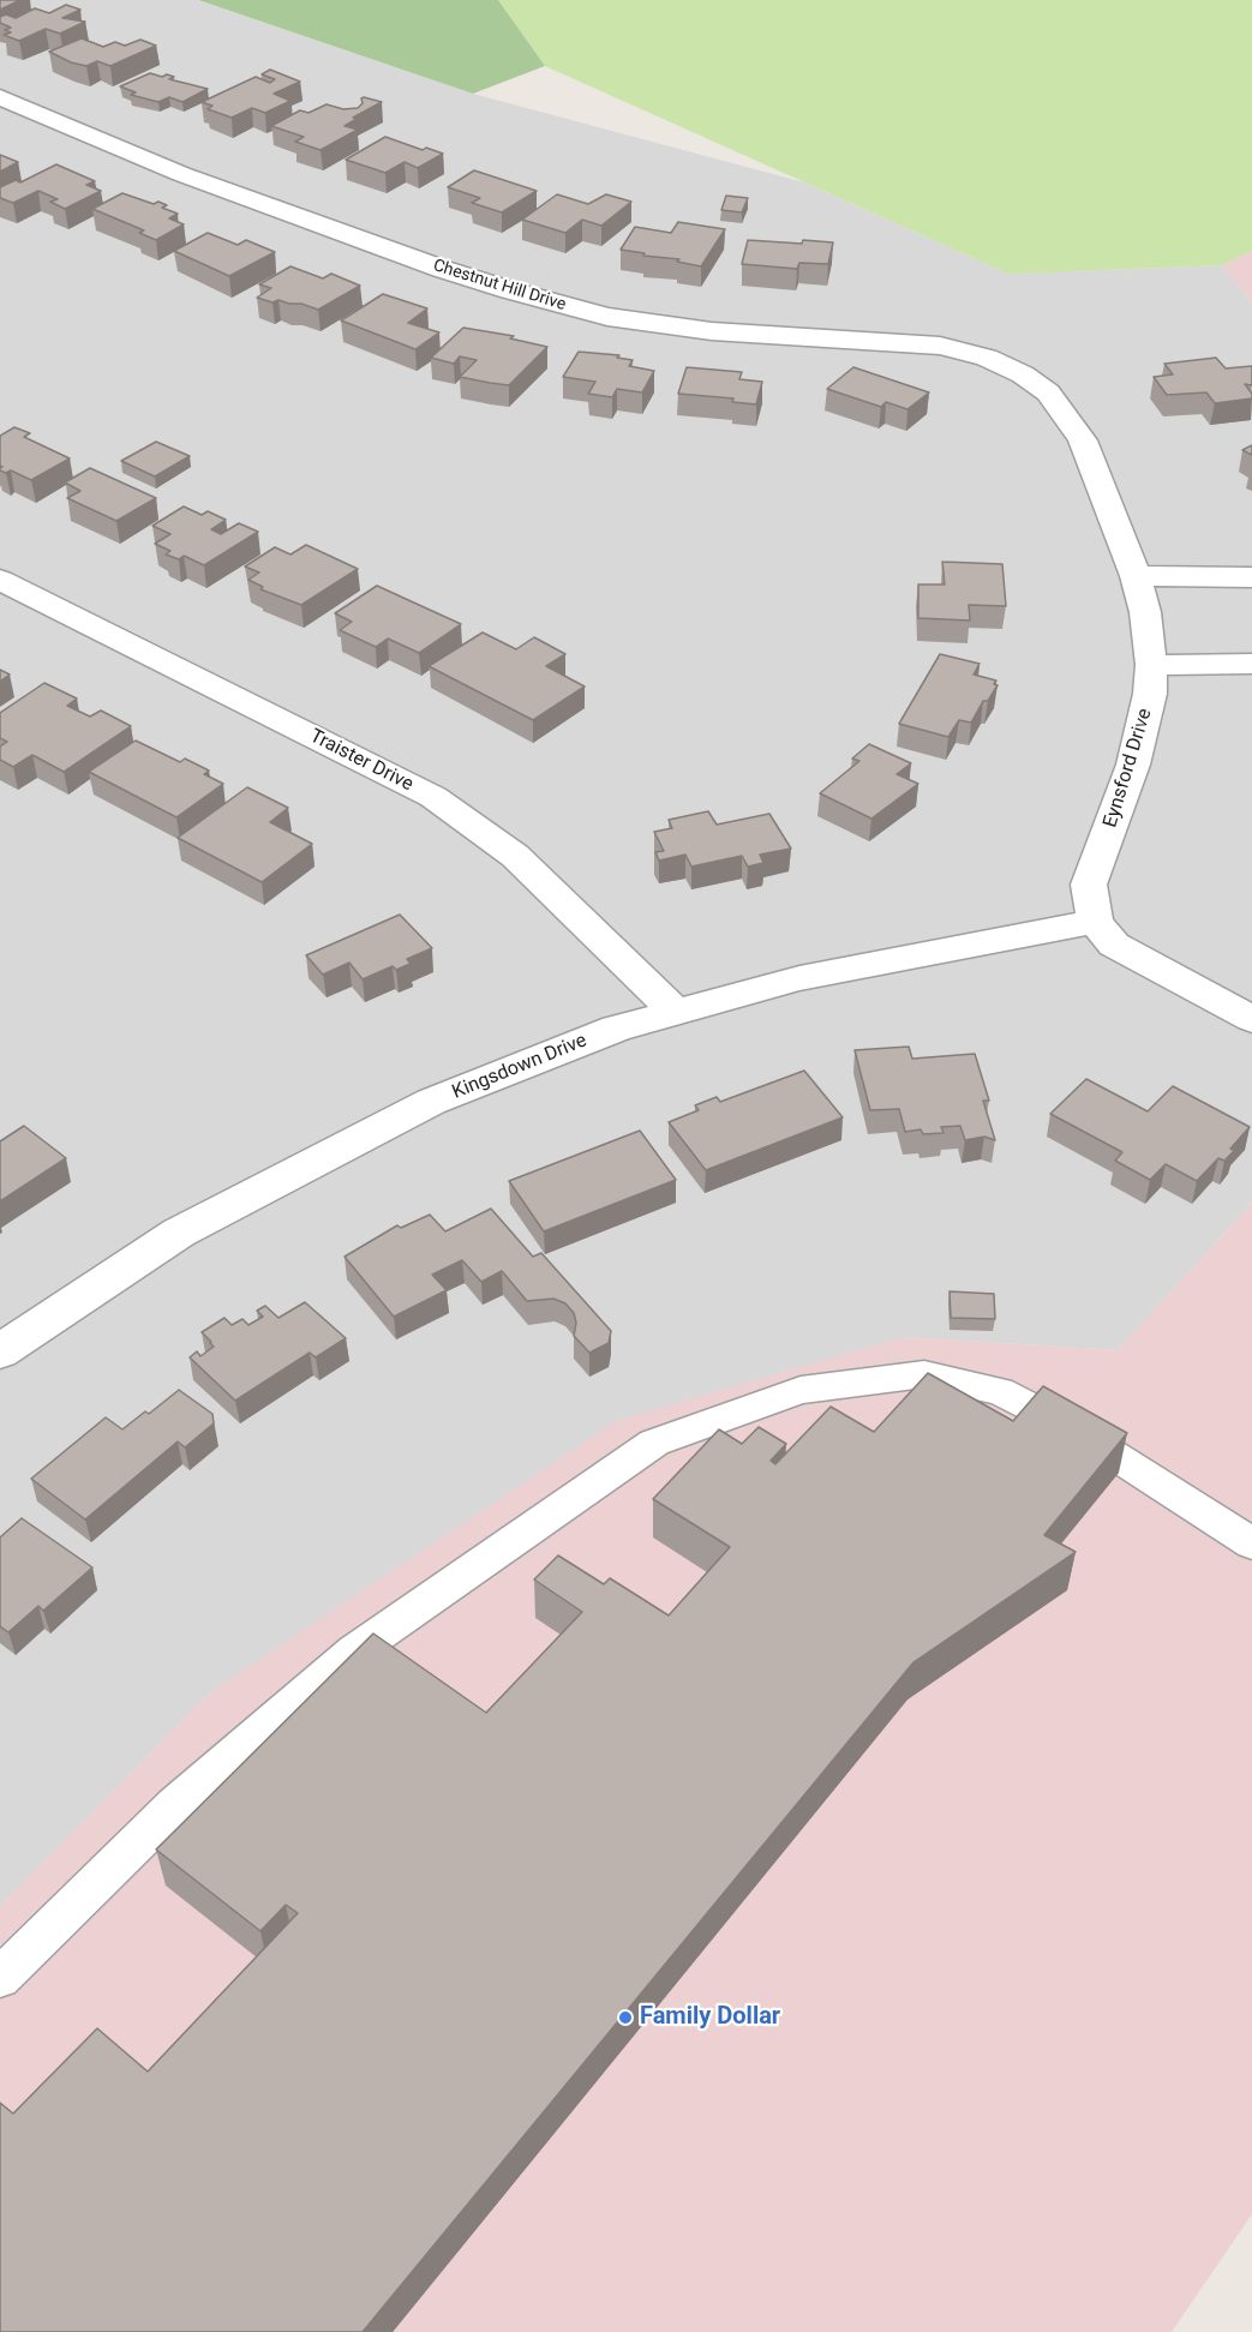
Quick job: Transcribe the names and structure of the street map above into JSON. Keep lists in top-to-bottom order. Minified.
{"streets":{"street":["Chestnut Hill Drive","Traister Drive","Eynsford Drive","Kingsdown Drive"]},"crossings":[["Chestnut Hill Drive","Eynsford Drive"],["Traister Drive","Kingsdown Drive"],["Eynsford Drive","Kingsdown Drive"]],"places":["Family Dollar"]}
